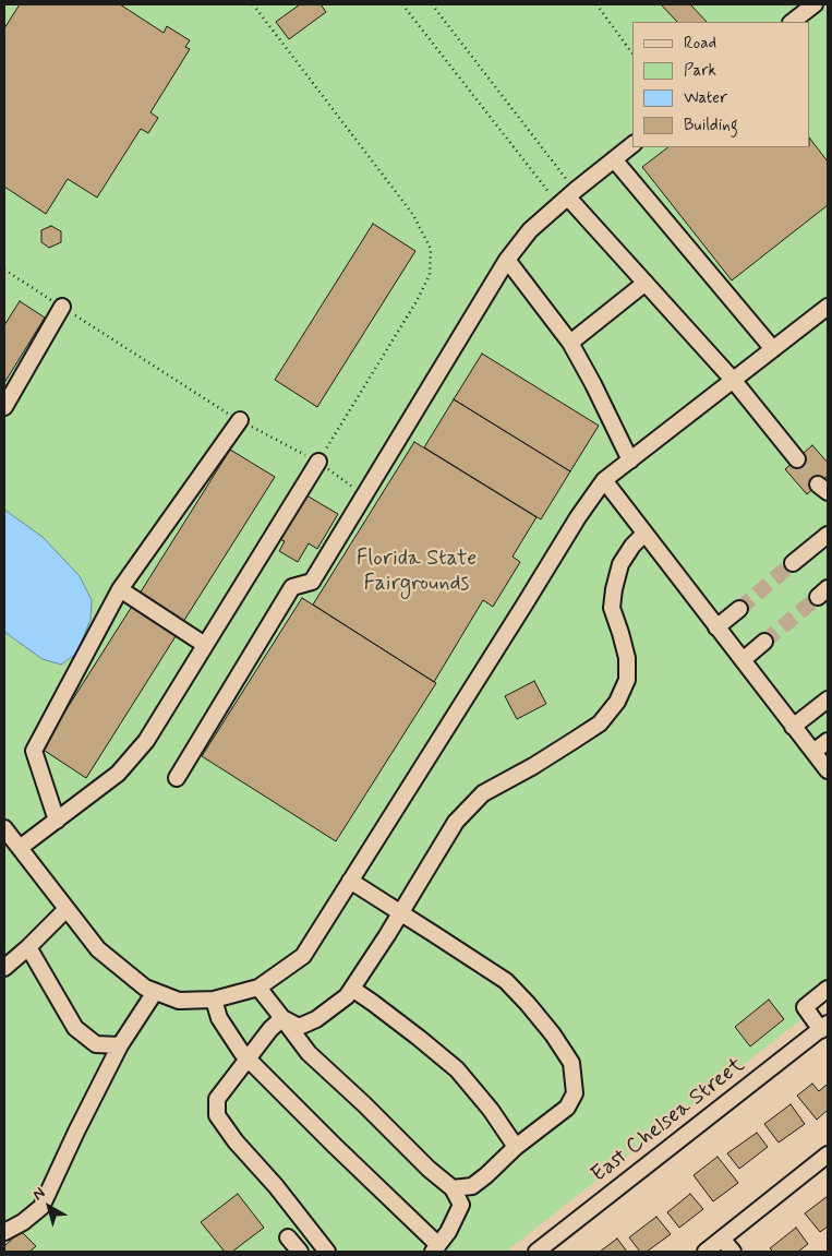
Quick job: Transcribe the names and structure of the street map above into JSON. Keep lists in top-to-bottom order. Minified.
{"streets":{"street":["East Chelsea Street"]},"parks":["Florida State Fairgrounds"],"legend":["Road","Park","Water","Building"],"north":"top left"}
